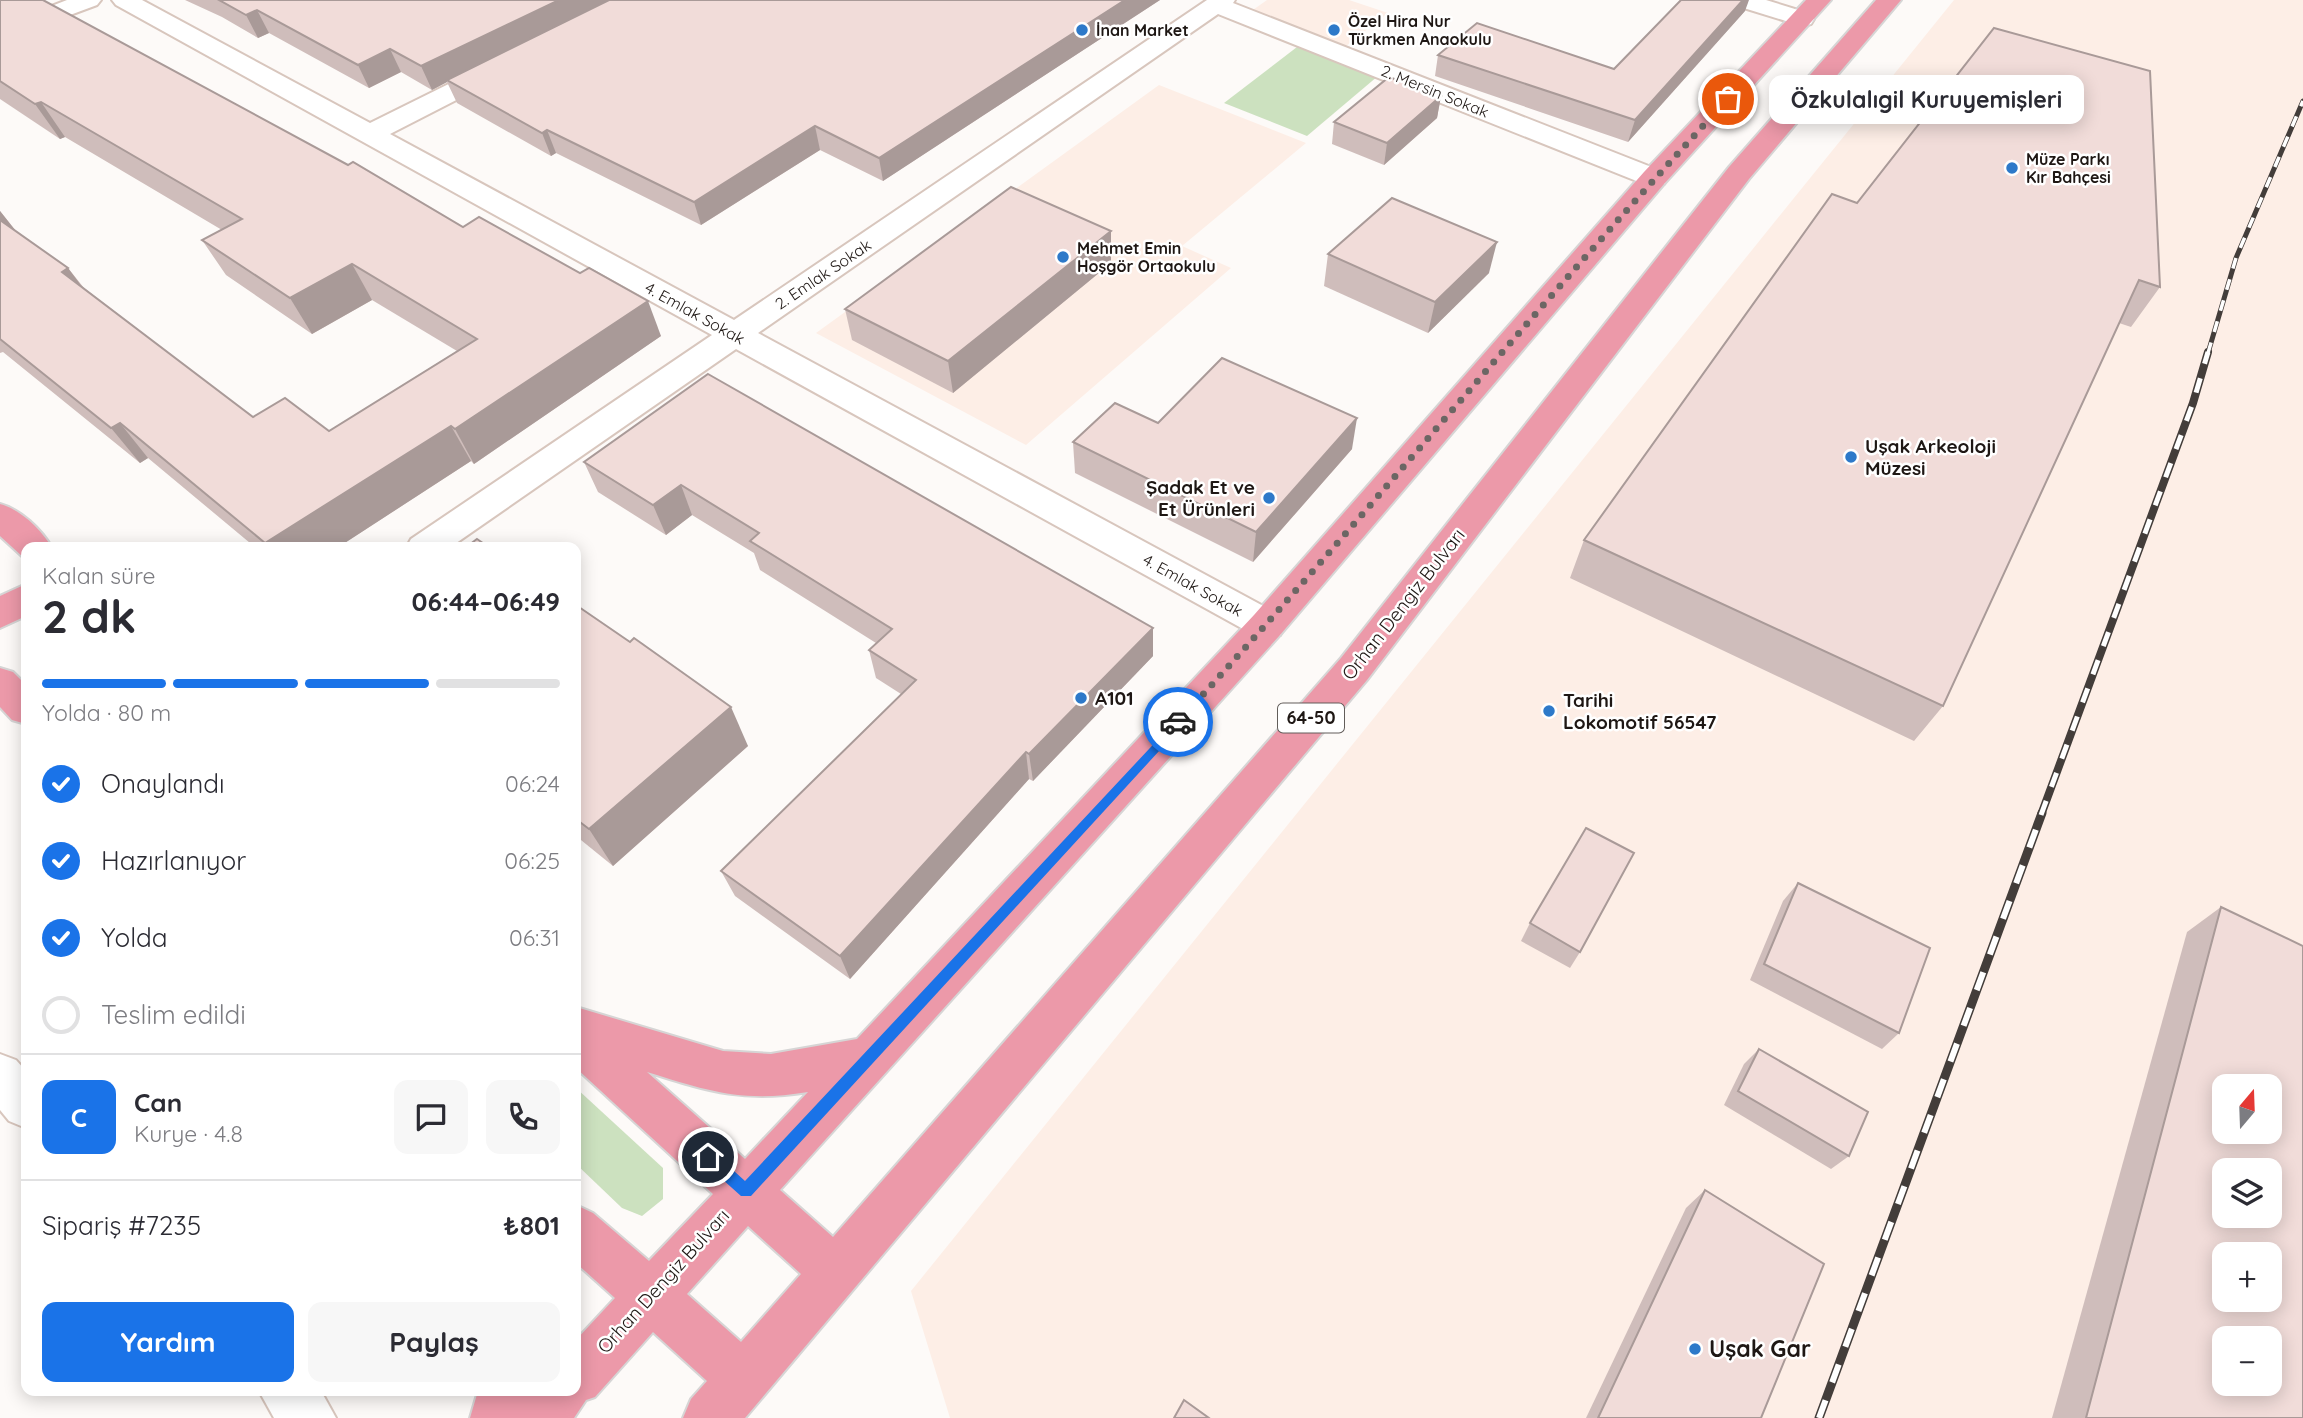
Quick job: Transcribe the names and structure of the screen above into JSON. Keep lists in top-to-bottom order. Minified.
{"streets":{"main road":["Orhan Dengiz Bulvarı","64-50"],"street":["2. Mersin Sokak","2. Emlak Sokak","4. Emlak Sokak"]},"crossings":[["2. Mersin Sokak","2. Emlak Sokak"],["2. Mersin Sokak","Orhan Dengiz Bulvarı"],["2. Emlak Sokak","4. Emlak Sokak"],["4. Emlak Sokak","Orhan Dengiz Bulvarı"]],"places":["İnan Market","Özel Hira Nur Türkmen Anaokulu","Özkulalıgil Kuruyemişleri","Müze Parkı Kır Bahçesi","Mehmet Emin Hoşgör Ortaokulu","Uşak Arkeoloji Müzesi","Şadak Et ve Et Ürünleri","A101","Tarihi Lokomotif 56547","Uşak Gar"],"north":"top","page":{"bubble":"Özkulalıgil Kuruyemişleri","heading":["2 dk","Kalan süre","06:44–06:49"],"panel":["Can","Kurye · 4.8","Sipariş #7235","₺801"],"bar":"Yolda · 80 m","list":[["Onaylandı","06:24"],["Hazırlanıyor","06:25"],["Yolda","06:31"],"Teslim edildi"],"map_buttons":["+","−"],"round":"C","buttons":["Yardım","Paylaş"]}}
